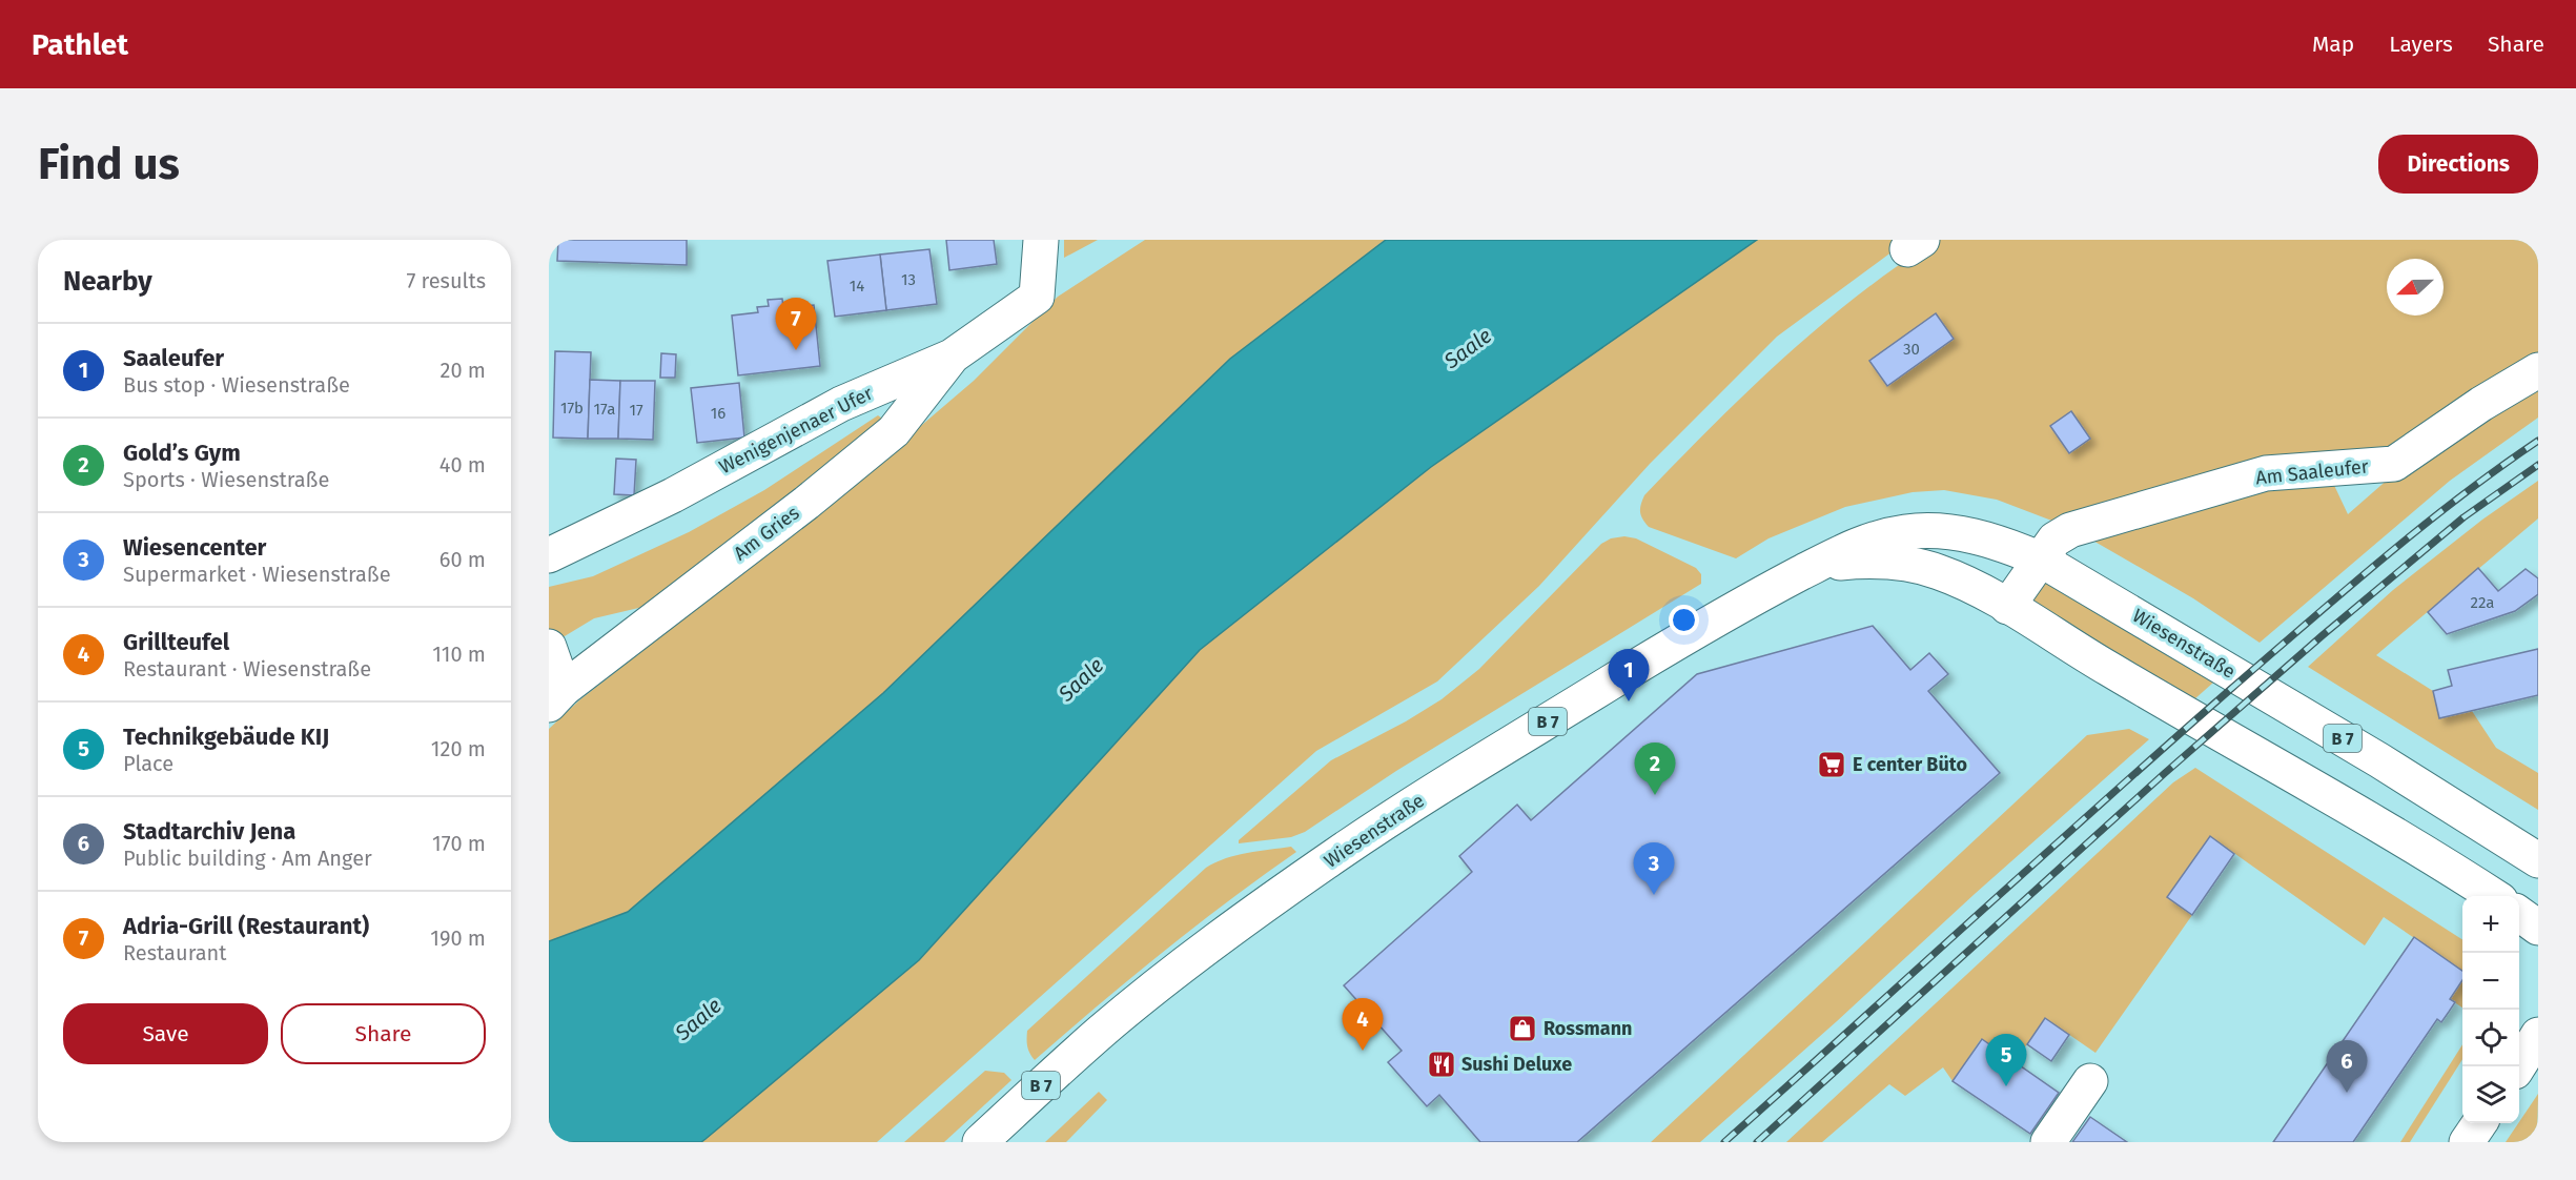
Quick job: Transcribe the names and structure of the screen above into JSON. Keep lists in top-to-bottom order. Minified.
{"streets":{"main road":["Wenigenjenaer Ufer","Am Saaleufer","Am Gries","Wiesenstraße","B 7"]},"crossings":[["Wenigenjenaer Ufer","Am Gries"],["Am Saaleufer","Wiesenstraße"]],"water":["Saale"],"places":{"supermarket":["E center Büto"],"shop":["Rossmann"],"restaurant":["Sushi Deluxe"]},"house_numbers":["13","14","30","17b","17a","17","16","22a"],"north":"left","page":{"header":"Pathlet","nav":["Map","Layers","Share"],"buttons":["Directions",["Save","Share"]],"title":"Find us","heading":["Nearby","7 results"],"pins":["7","1","2","3","4","5","6"],"list":[{"mark":"1","name":"Saaleufer","note":"Bus stop · Wiesenstraße","value":"20 m"},{"mark":"2","name":"Gold’s Gym","note":"Sports · Wiesenstraße","value":"40 m"},{"mark":"3","name":"Wiesencenter","note":"Supermarket · Wiesenstraße","value":"60 m"},{"mark":"4","name":"Grillteufel","note":"Restaurant · Wiesenstraße","value":"110 m"},{"mark":"5","name":"Technikgebäude KIJ","note":"Place","value":"120 m"},{"mark":"6","name":"Stadtarchiv Jena","note":"Public building · Am Anger","value":"170 m"},{"mark":"7","name":"Adria-Grill (Restaurant)","note":"Restaurant","value":"190 m"}],"map_buttons":["+","−"]}}
